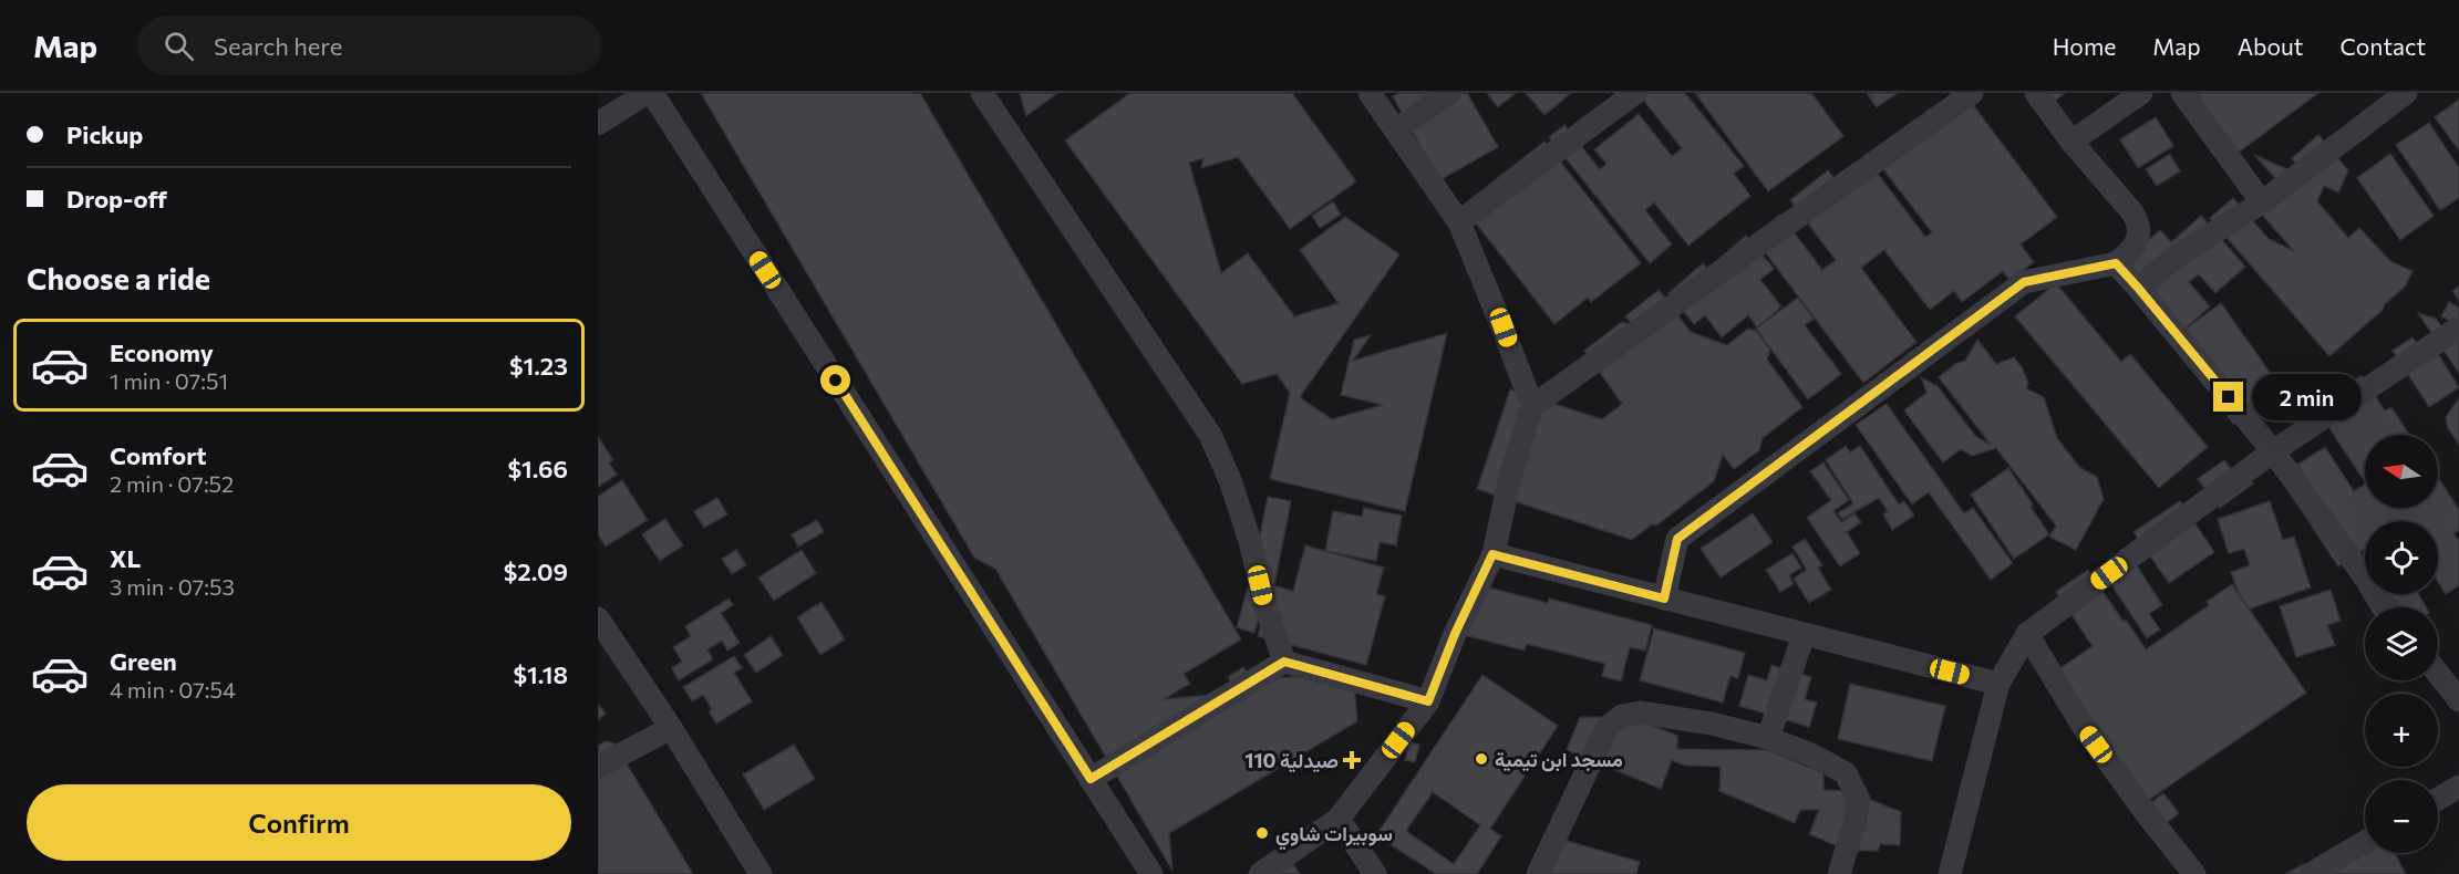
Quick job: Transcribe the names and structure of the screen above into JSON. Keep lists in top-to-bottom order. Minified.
{"places":{"other":["مسجد ابن تيمية","سوبيرات شاوي"],"health":["صيدلية 110"]},"north":"left","page":{"header":"Map","search":"Search here","nav":["Home","Map","About","Contact"],"banner":["Pickup","Drop-off"],"heading":"Choose a ride","list":[{"name":"Economy","note":"1 min · 07:51","value":"$1.23"},{"name":"Comfort","note":"2 min · 07:52","value":"$1.66"},{"name":"XL","note":"3 min · 07:53","value":"$2.09"},{"name":"Green","note":"4 min · 07:54","value":"$1.18"}],"bubble":"2 min","map_buttons":["+","−"],"buttons":"Confirm"}}
